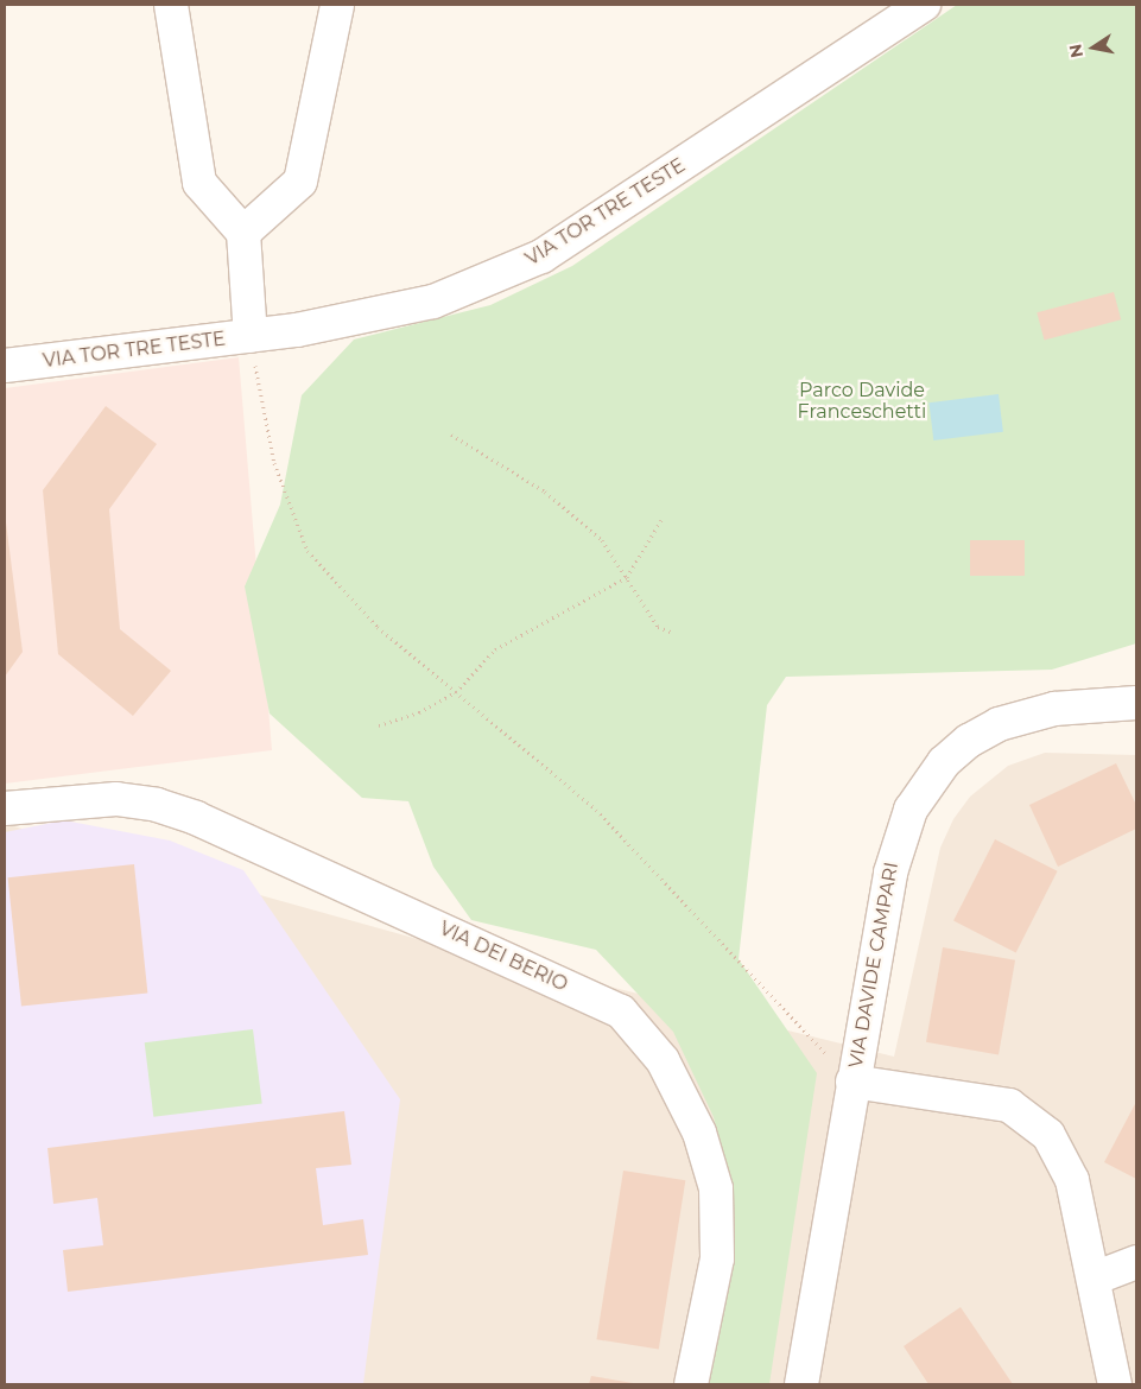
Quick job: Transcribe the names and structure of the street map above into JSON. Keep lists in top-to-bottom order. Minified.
{"streets":{"street":["VIA TOR TRE TESTE","VIA DEI BERIO","VIA DAVIDE CAMPARI"]},"parks":["Parco Davide Franceschetti"],"north":"left"}
